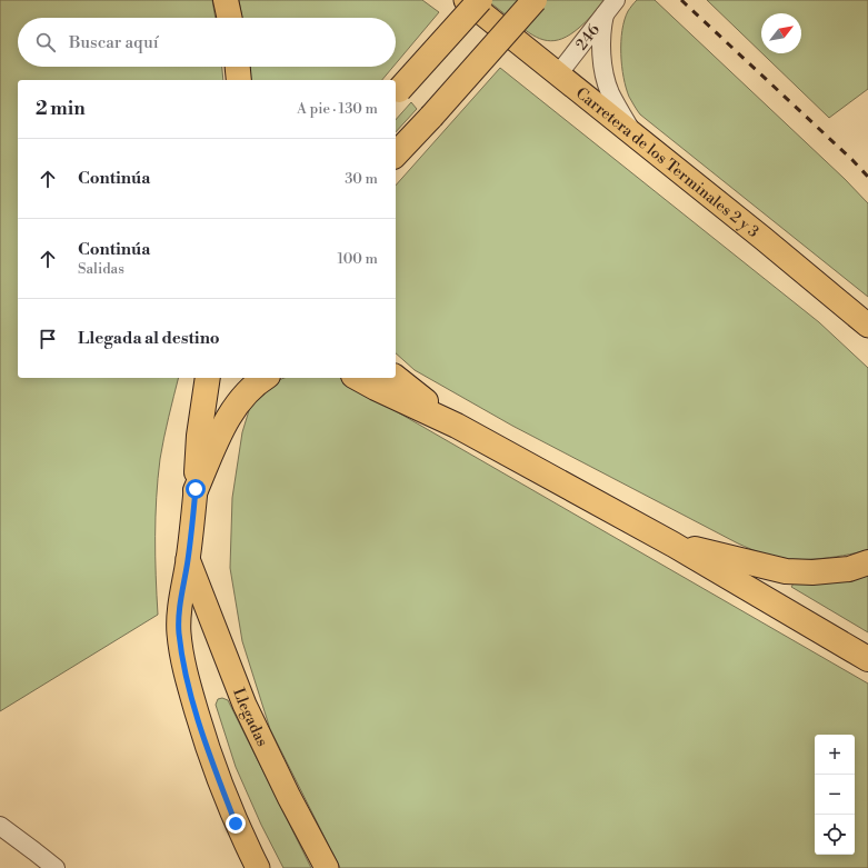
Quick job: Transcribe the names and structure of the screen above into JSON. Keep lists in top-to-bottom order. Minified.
{"streets":{"main road":["Carretera de los Terminales 2 y 3","Llegadas"],"street":["246"]},"crossings":[["246","Carretera de los Terminales 2 y 3"]],"north":"top right","page":{"search":"Buscar aquí","heading":["2 min","A pie · 130 m"],"list":[["Continúa","30 m"],["Continúa","Salidas","100 m"],"Llegada al destino"],"map_buttons":["+","−"]}}
